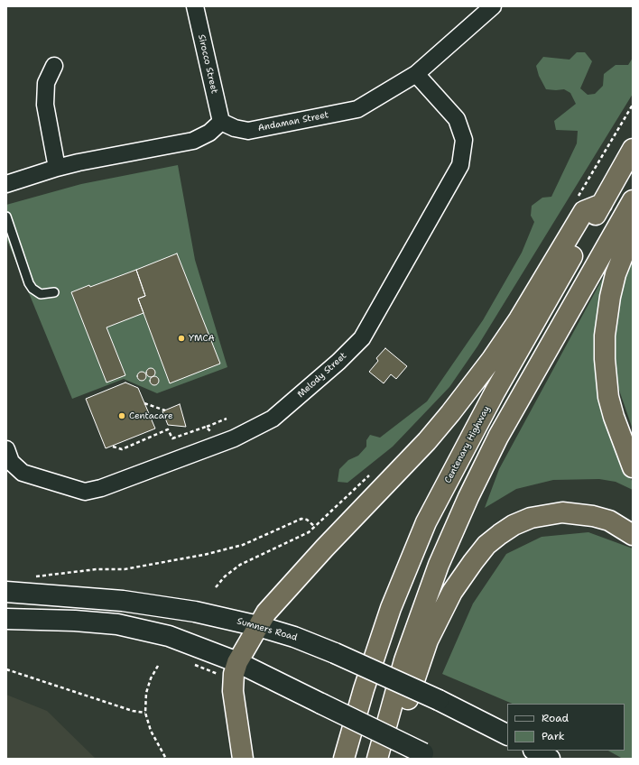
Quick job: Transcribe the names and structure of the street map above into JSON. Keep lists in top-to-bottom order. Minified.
{"streets":{"highway":["Centenary Highway"],"main road":["Sumners Road"],"street":["Sirocco Street","Andaman Street","Melody Street"]},"crossings":[["Sirocco Street","Andaman Street"],["Andaman Street","Melody Street"]],"places":["YMCA","Centacare"],"legend":["Road","Park"]}
